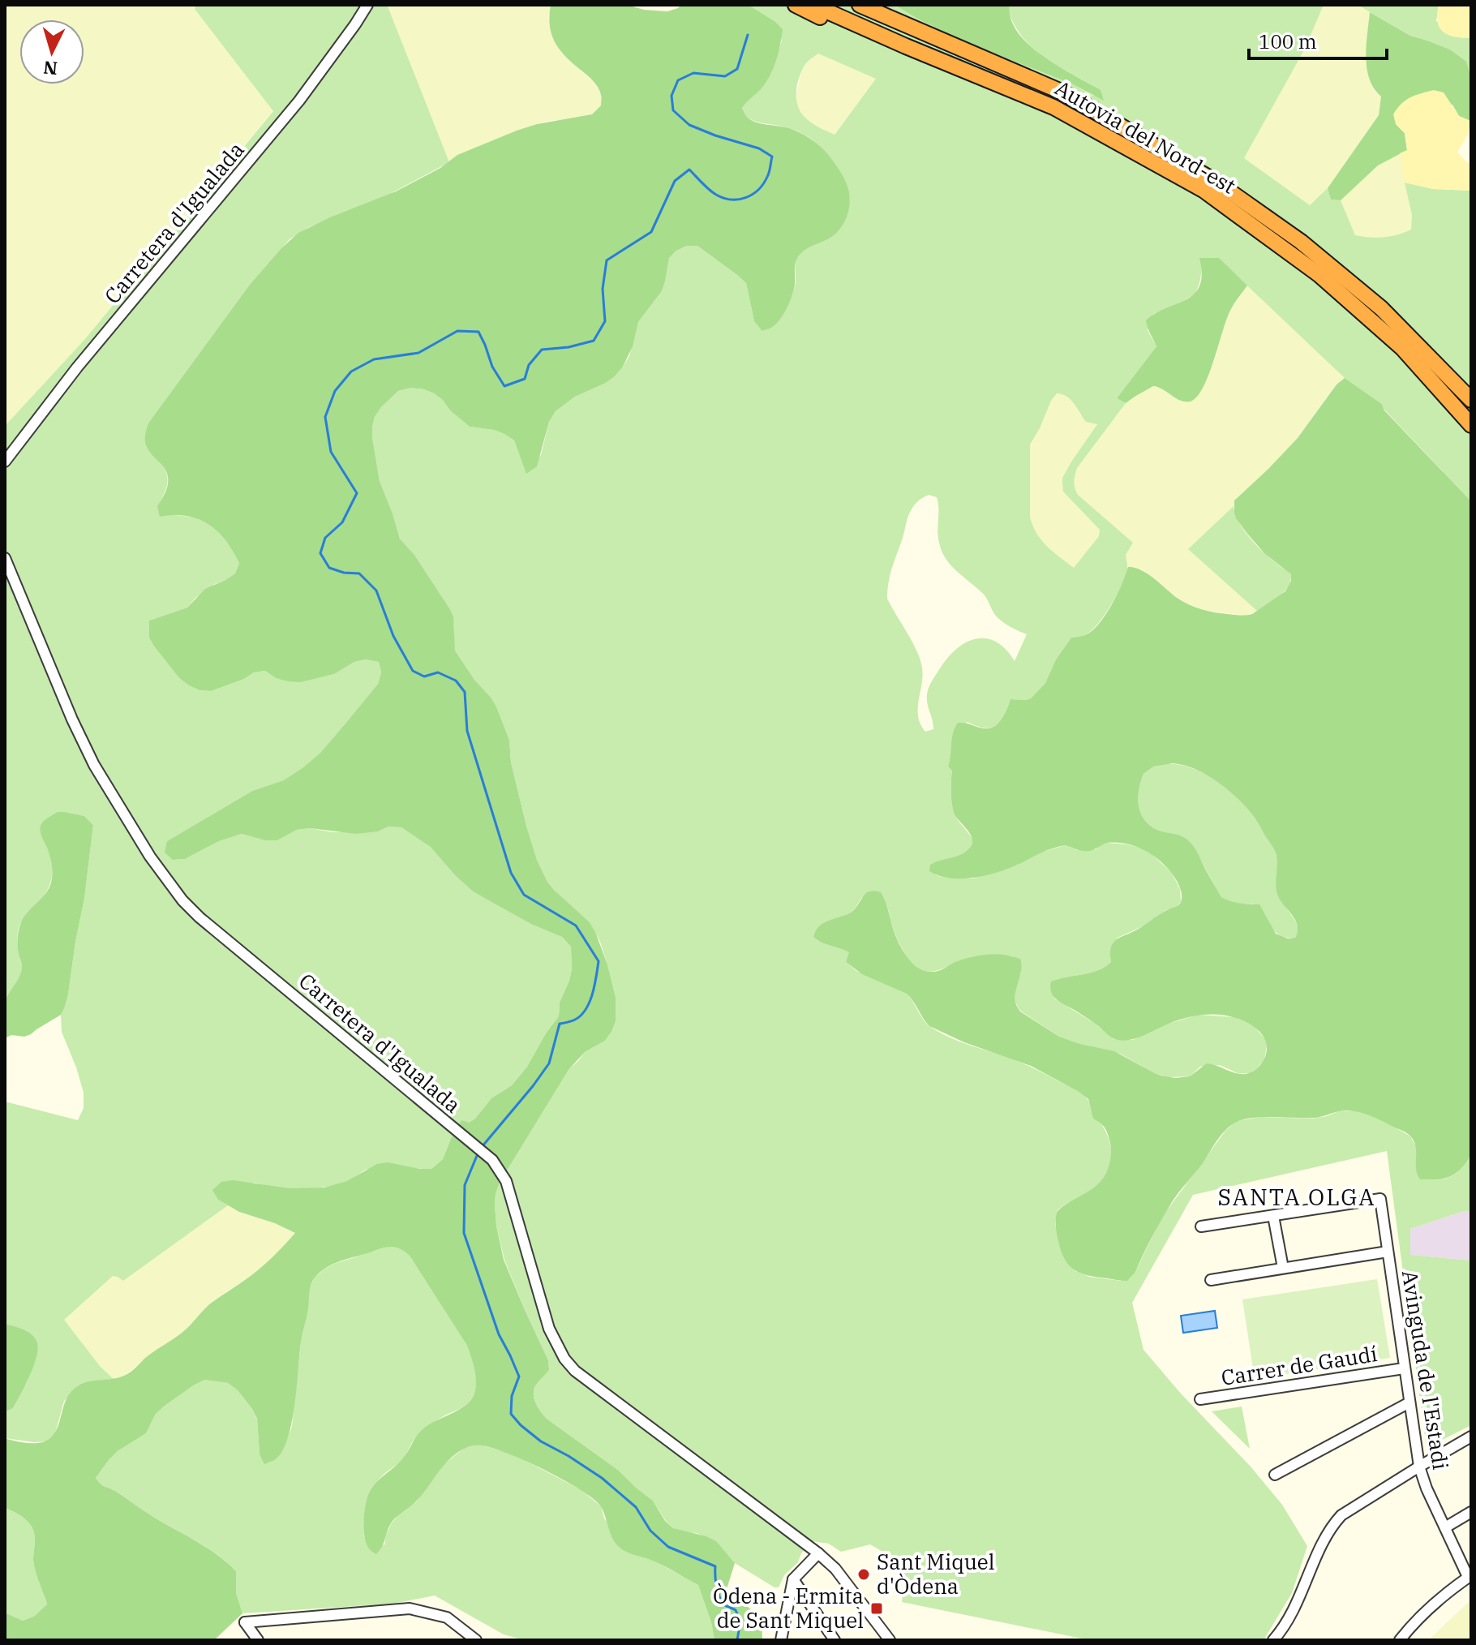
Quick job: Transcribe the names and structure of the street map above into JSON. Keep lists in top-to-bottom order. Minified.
{"streets":{"highway":["Autovia del Nord-est"],"street":["Carretera d'Igualada","Carrer de Gaudí","Avinguda de l'Estadi"]},"crossings":[["Carrer de Gaudí","Avinguda de l'Estadi"]],"districts":["SANTA OLGA"],"places":{"other":["Sant Miquel d'Òdena"],"transit":["Òdena - Ermita de Sant Miquel"]},"scale_bar":"100 m","north":"bottom"}
